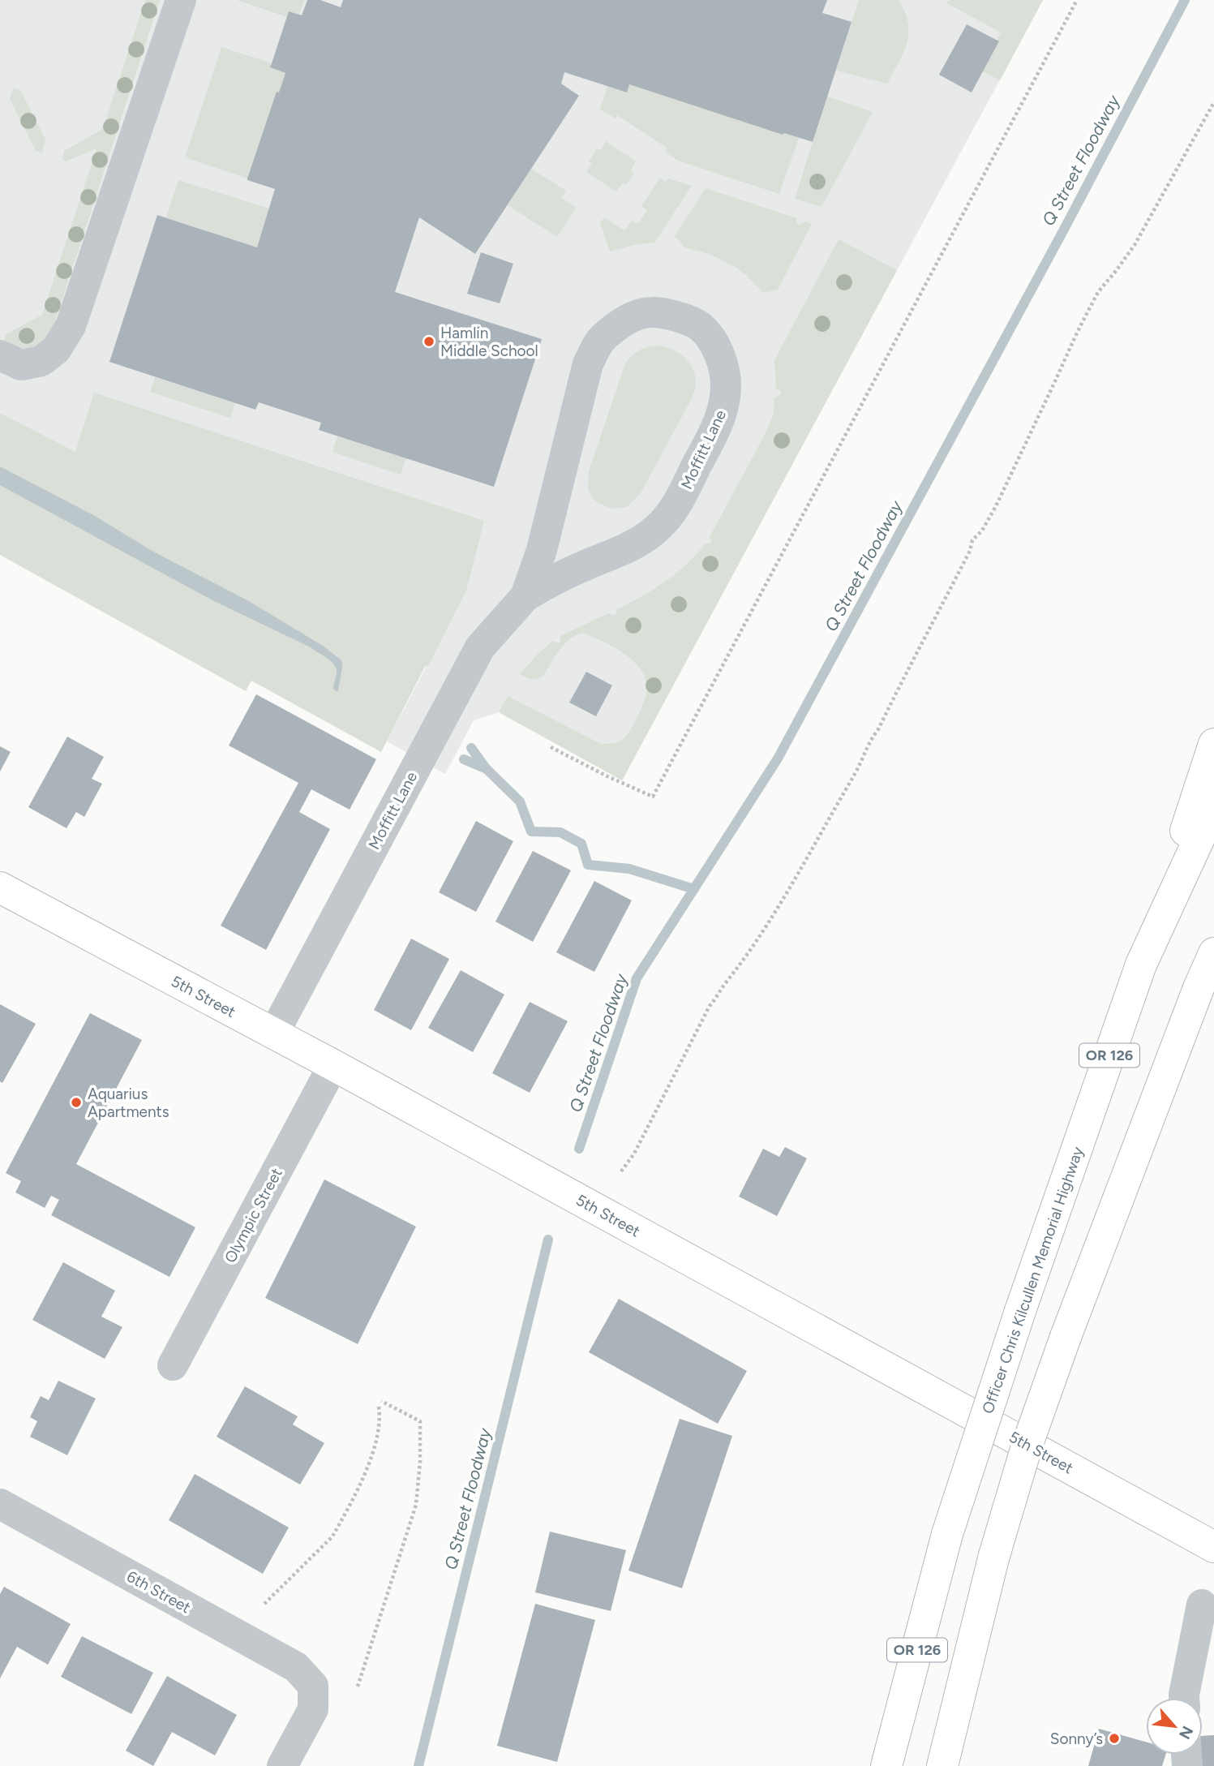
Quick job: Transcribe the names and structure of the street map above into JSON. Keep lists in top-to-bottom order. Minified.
{"streets":{"main road":["5th Street","OR 126","Officer Chris Kilcullen Memorial Highway"],"street":["Moffitt Lane","Olympic Street","6th Street"]},"crossings":[["Moffitt Lane","5th Street"],["5th Street","Olympic Street"]],"water":["Q Street Floodway"],"places":["Hamlin Middle School","Aquarius Apartments","Sonny’s"],"north":"bottom right"}
